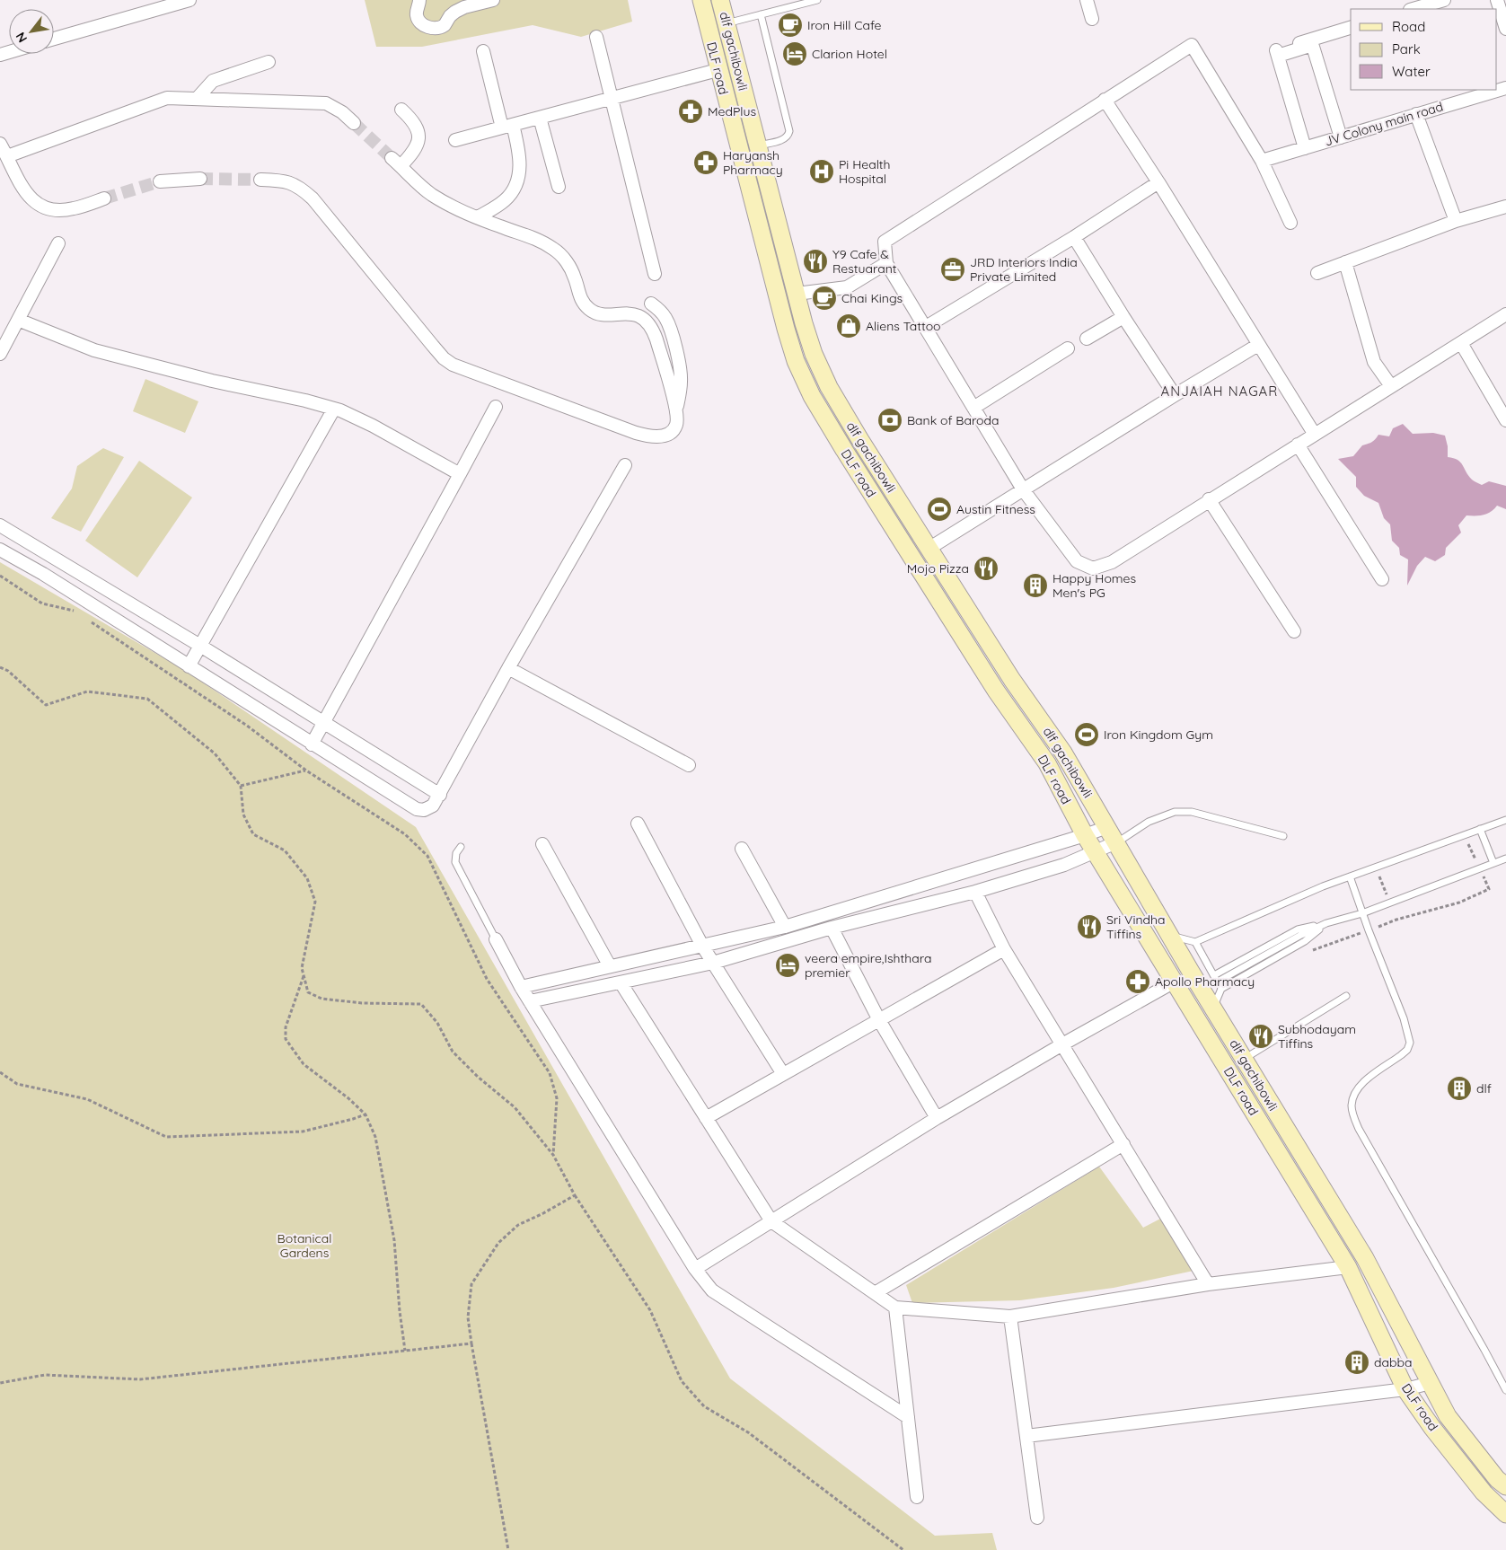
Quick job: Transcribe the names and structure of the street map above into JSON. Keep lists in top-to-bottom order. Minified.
{"streets":{"main road":["dlf gachibowli","DLF road"],"street":["JV Colony main road"]},"districts":["ANJAIAH NAGAR"],"parks":["Botanical Gardens"],"places":{"cafe":["Iron Hill Cafe","Chai Kings"],"hotel":["Clarion Hotel","veera empire,Ishthara premier"],"pharmacy":["MedPlus","Haryansh Pharmacy","Apollo Pharmacy"],"hospital":["Pi Health Hospital"],"restaurant":["Y9 Cafe & Restuarant","Mojo Pizza","Sri Vindha Tiffins","Subhodayam Tiffins"],"office":["JRD Interiors India Private Limited"],"shop":["Aliens Tattoo"],"bank":["Bank of Baroda"],"sports":["Austin Fitness","Iron Kingdom Gym"],"building":["Happy Homes Men's PG","dlf","dabba"]},"legend":["Road","Park","Water"],"north":"bottom left"}
